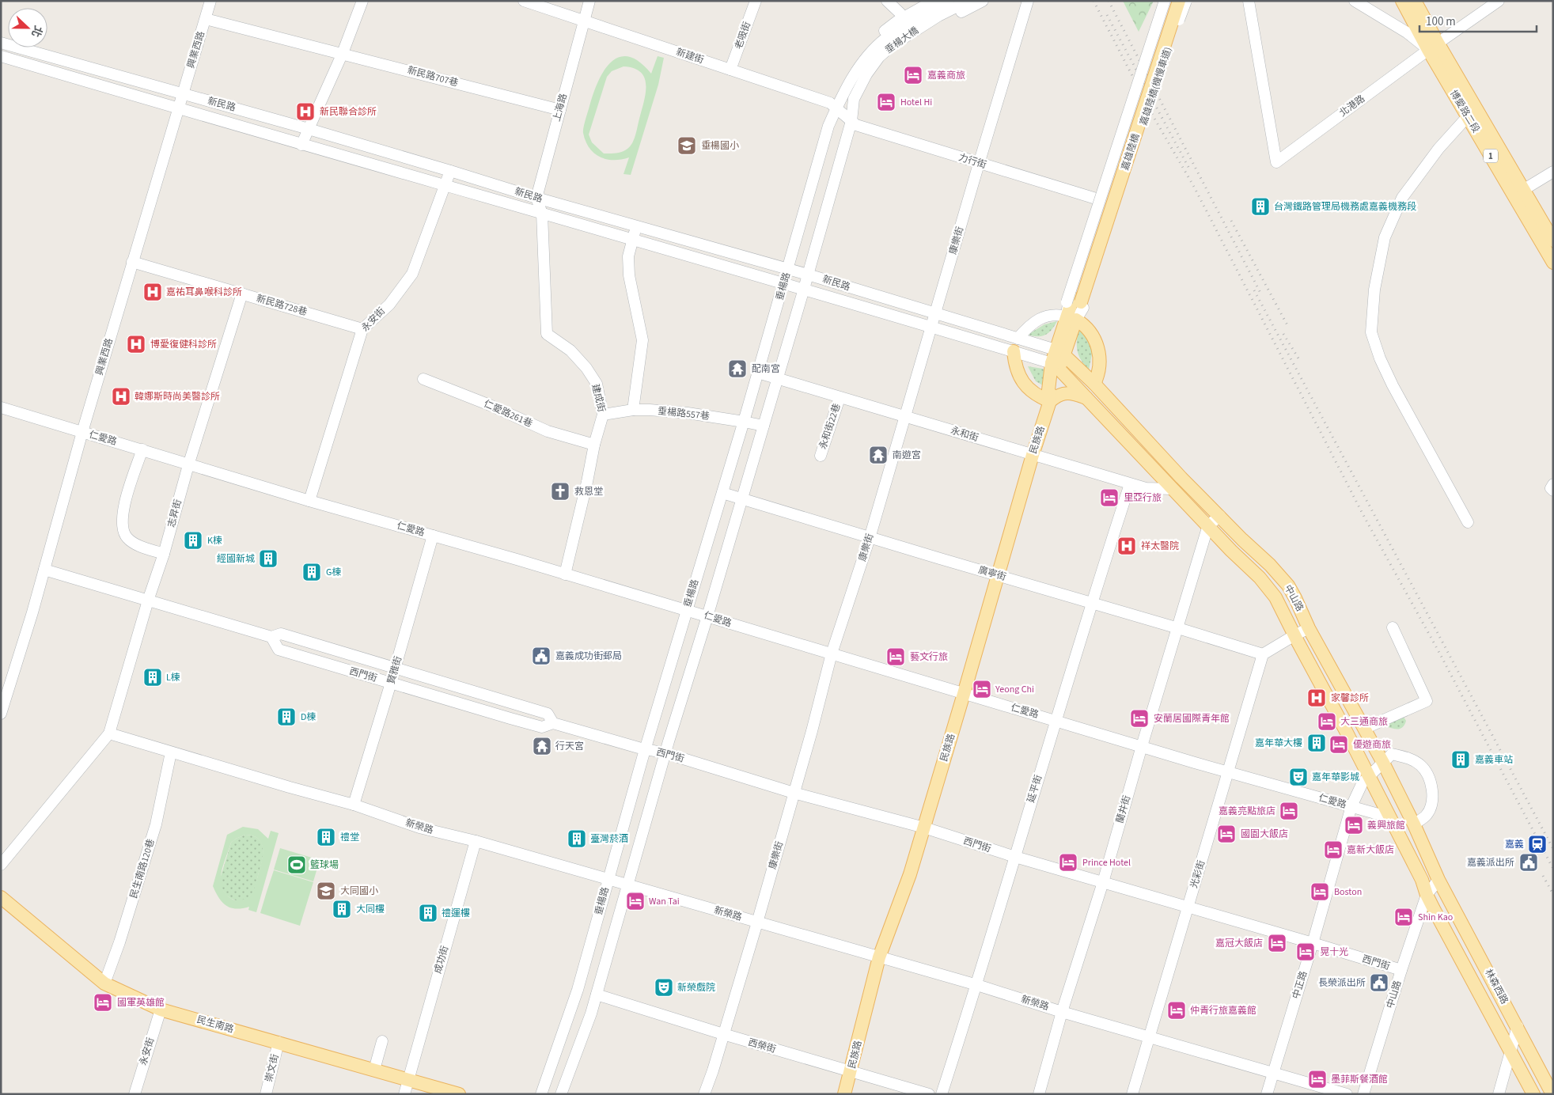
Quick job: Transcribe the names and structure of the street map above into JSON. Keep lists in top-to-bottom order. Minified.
{"streets":{"main road":["博愛路二段","嘉雄陸橋","1","民族路","中山路","林森西路","民生南路"],"street":["老吸街","垂楊大橋","興業西路","新建街","新民路707巷","嘉雄陸橋(機慢車道)","新民路","北港路","上海路","力行街","康樂街","垂楊路","新民路728巷","永安街","建成街","仁愛路261巷","垂楊路557巷","永和街22巷","永和街","仁愛路","志昇街","廣寧街","賢雅街","西門街","延平街","蘭井街","新榮路","民生南路120巷","光彩街","成功街","中正路","西榮街","崇文街"]},"crossings":[["老吸街","新建街"],["垂楊大橋","垂楊路"],["興業西路","新民路707巷"],["興業西路","新民路"],["興業西路","新民路728巷"],["興業西路","仁愛路"],["興業西路","西門街"],["新建街","上海路"],["新建街","力行街"],["新建街","垂楊路"],["新民路707巷","上海路"],["嘉雄陸橋(機慢車道)","嘉雄陸橋"],["嘉雄陸橋(機慢車道)","民族路"],["新民路","上海路"],["新民路","康樂街"],["新民路","垂楊路"],["新民路","永安街"],["新民路","建成街"],["新民路","民族路"],["新民路","中山路"],["北港路","博愛路二段"],["嘉雄陸橋","民族路"],["力行街","康樂街"],["力行街","垂楊路"],["康樂街","永和街"],["康樂街","仁愛路"],["康樂街","廣寧街"],["康樂街","西門街"],["康樂街","新榮路"],["康樂街","西榮街"],["垂楊路","垂楊路557巷"],["垂楊路","永和街"],["垂楊路","仁愛路"],["垂楊路","廣寧街"],["垂楊路","西門街"],["垂楊路","新榮路"],["垂楊路","西榮街"],["新民路728巷","永安街"],["新民路728巷","志昇街"],["永安街","仁愛路"],["永安街","民生南路"],["建成街","仁愛路261巷"],["建成街","垂楊路557巷"],["建成街","仁愛路"],["永和街22巷","永和街"],["永和街","民族路"],["永和街","中山路"],["永和街","延平街"],["仁愛路","民族路"],["仁愛路","志昇街"],["仁愛路","中山路"],["仁愛路","賢雅街"],["仁愛路","延平街"],["仁愛路","蘭井街"],["仁愛路","光彩街"],["仁愛路","中正路"],["民族路","廣寧街"],["民族路","中山路"],["民族路","西門街"],["民族路","新榮路"],["民族路","西榮街"],["志昇街","西門街"],["志昇街","新榮路"],["廣寧街","延平街"],["廣寧街","蘭井街"],["廣寧街","光彩街"],["中山路","西門街"],["中山路","蘭井街"],["中山路","中正路"],["中山路","林森西路"],["賢雅街","西門街"],["賢雅街","新榮路"],["西門街","延平街"],["西門街","蘭井街"],["西門街","光彩街"],["西門街","中正路"],["延平街","新榮路"],["蘭井街","新榮路"],["新榮路","民生南路120巷"],["新榮路","光彩街"],["新榮路","成功街"],["新榮路","中正路"],["民生南路120巷","民生南路"],["成功街","民生南路"],["民生南路","崇文街"]],"places":{"hotel":["嘉義商旅","Hotel Hi","里亞行旅","藝文行旅","Yeong Chi","安蘭居國際青年館","大三通商旅","優遊商旅","嘉義亮點旅店","義興旅館","國園大飯店","嘉新大飯店","Prince Hotel","Boston","Wan Tai","Shin Kao","嘉冠大飯店","晃十光","國軍英雄館","仲青行旅嘉義館","墨菲斯餐酒館"],"hospital":["新民聯合診所","嘉祐耳鼻喉科診所","博愛復健科診所","韓娜斯時尚美醫診所","祥太醫院","家馨診所"],"school or university":["垂楊國小","大同國小"],"building":["台灣鐵路管理局機務處嘉義機務段","K棟","經國新城","G棟","L棟","D棟","嘉年華大樓","嘉義車站","禮堂","臺灣菸酒","大同樓","禮運樓"],"temple":["配南宮","南遊宮","行天宮"],"church":["救恩堂"],"public building":["嘉義成功街郵局","嘉義派出所","長榮派出所"],"theatre":["嘉年華影城","新榮戲院"],"station":["嘉義"],"sports":["籃球場"]},"scale_bar":"100 m","north":"right"}
